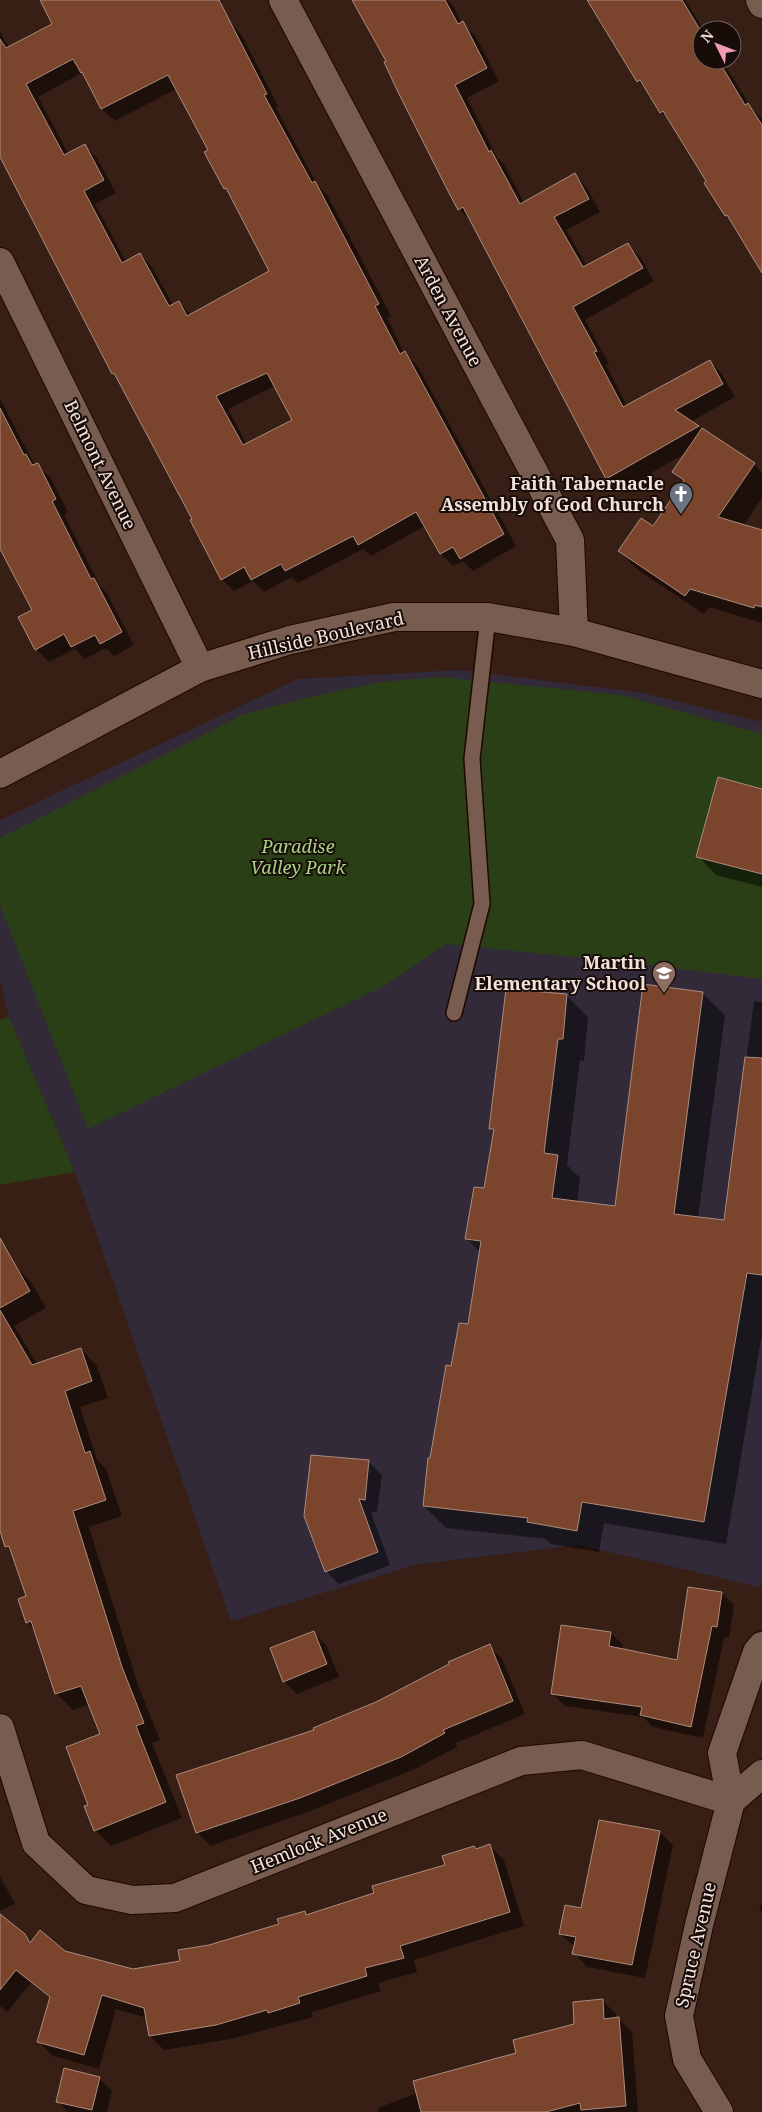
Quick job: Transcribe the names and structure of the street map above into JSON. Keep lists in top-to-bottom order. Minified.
{"streets":{"street":["Arden Avenue","Belmont Avenue","Hillside Boulevard","Hemlock Avenue","Spruce Avenue"]},"crossings":[["Arden Avenue","Hillside Boulevard"],["Belmont Avenue","Hillside Boulevard"],["Hemlock Avenue","Spruce Avenue"]],"parks":["Paradise Valley Park"],"places":{"church":["Faith Tabernacle Assembly of God Church"],"school or university":["Martin Elementary School"]},"north":"top left"}
